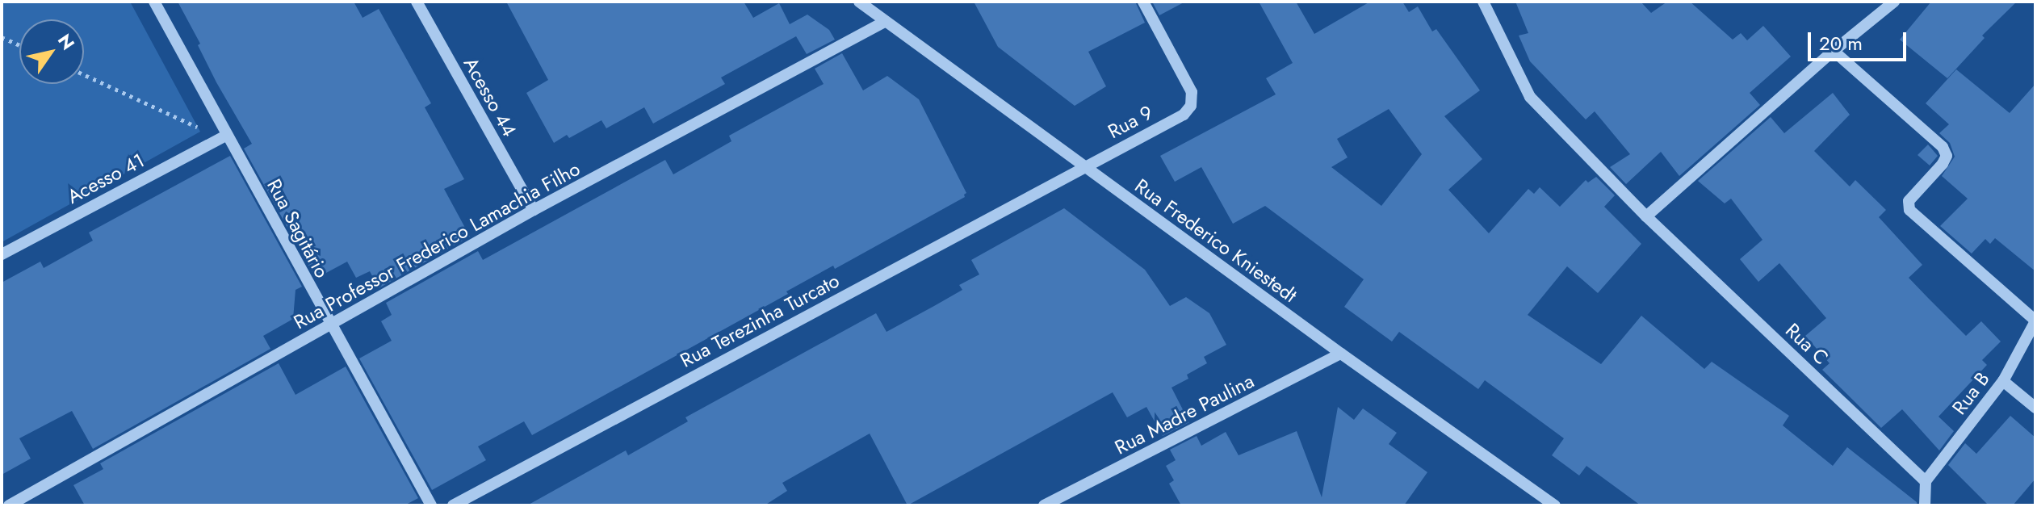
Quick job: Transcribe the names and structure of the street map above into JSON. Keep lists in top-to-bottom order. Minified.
{"streets":{"street":["Acesso 44","Rua 9","Acesso 41","Rua Sagitário","Rua Frederico Kniestedt","Rua Professor Frederico Lamachia Filho","Rua Terezinha Turcato","Rua C","Rua B","Rua Madre Paulina"]},"crossings":[["Acesso 44","Rua Professor Frederico Lamachia Filho"],["Rua 9","Rua Frederico Kniestedt"],["Rua 9","Rua Terezinha Turcato"],["Acesso 41","Rua Sagitário"],["Rua Sagitário","Rua Professor Frederico Lamachia Filho"],["Rua Frederico Kniestedt","Rua Professor Frederico Lamachia Filho"],["Rua Frederico Kniestedt","Rua Terezinha Turcato"],["Rua Frederico Kniestedt","Rua Madre Paulina"],["Rua C","Rua B"]],"scale_bar":"20 m","north":"top right"}
